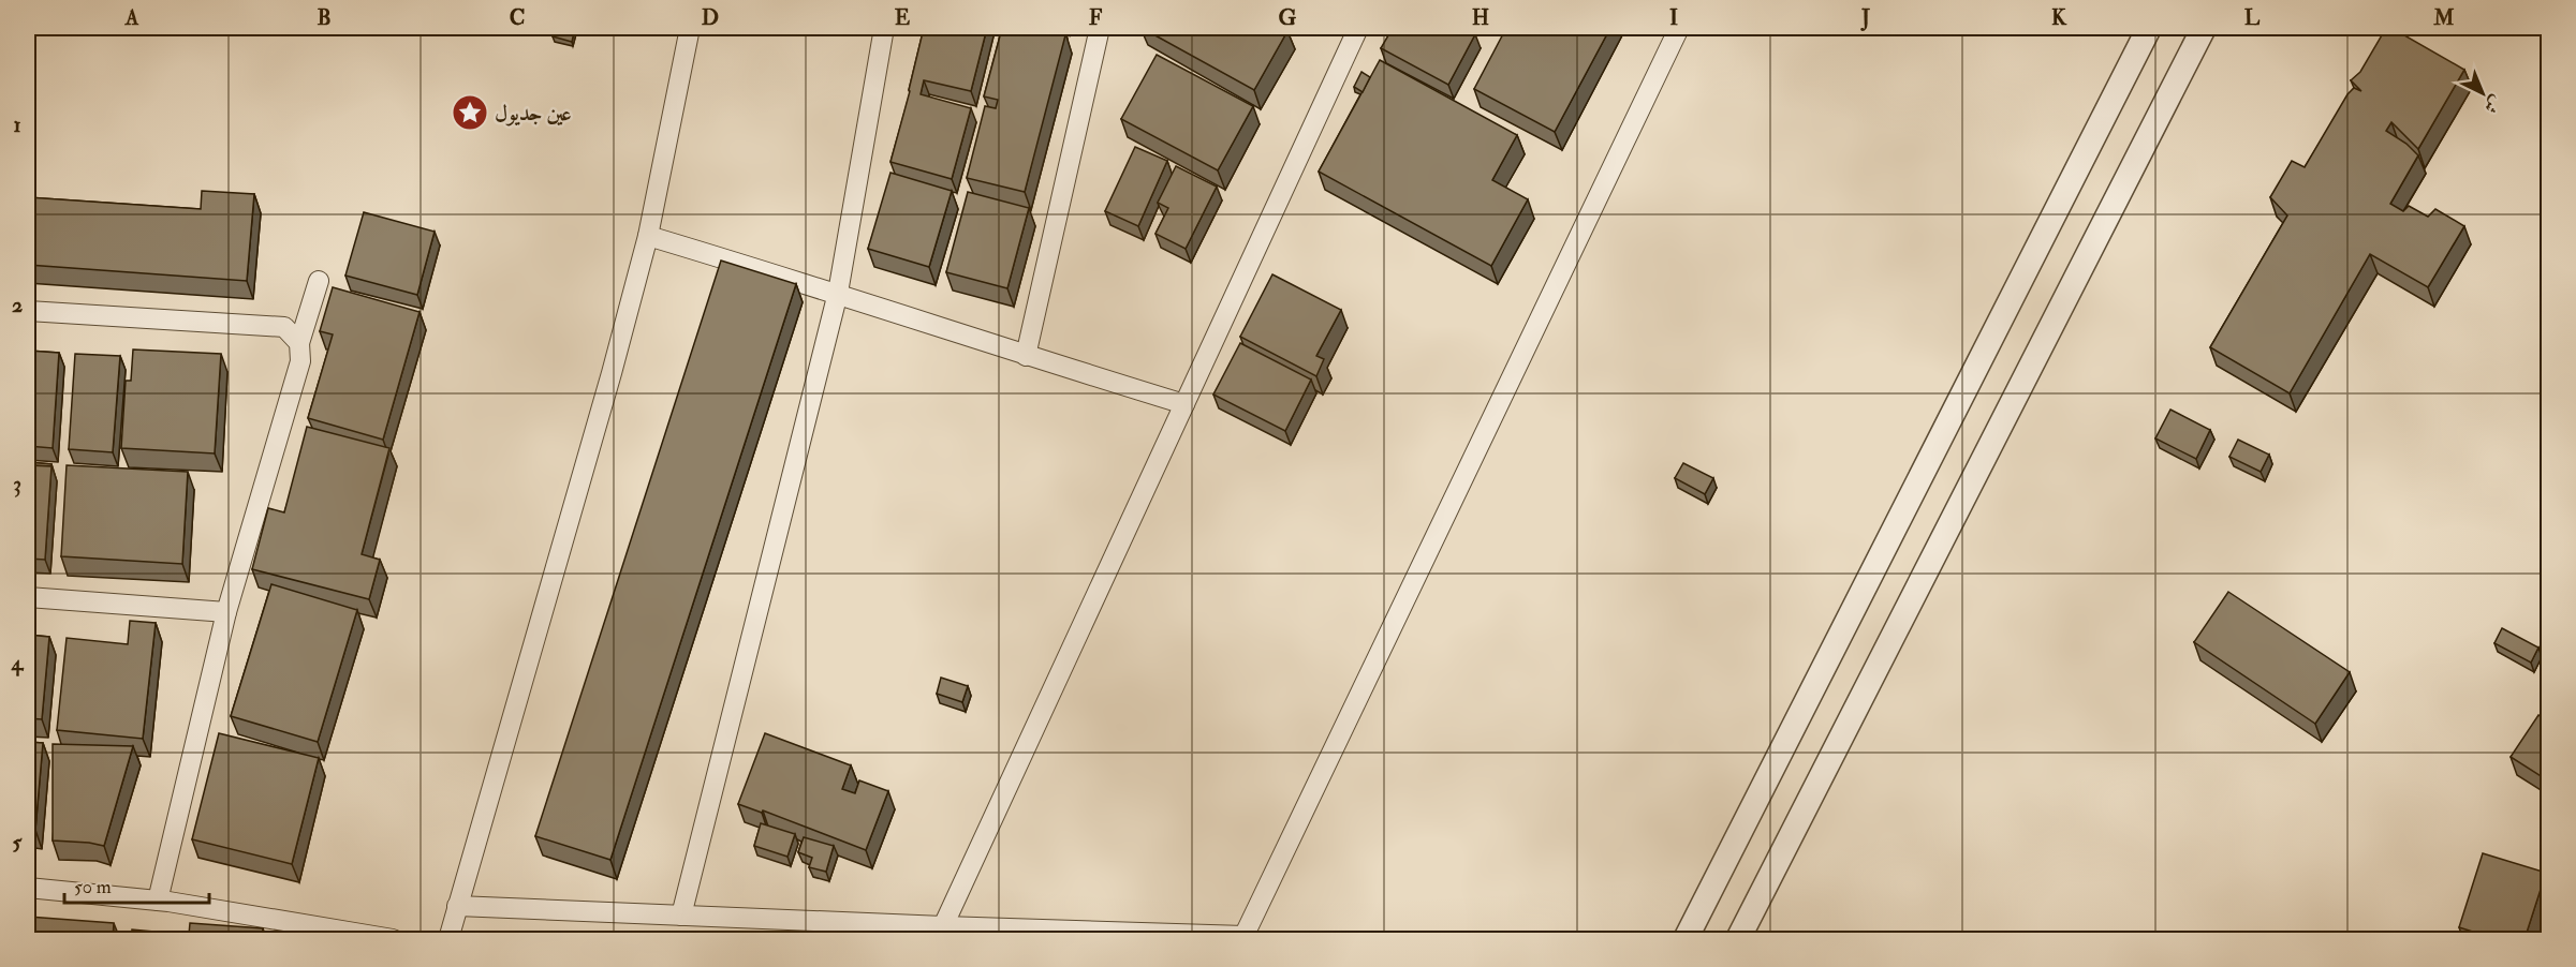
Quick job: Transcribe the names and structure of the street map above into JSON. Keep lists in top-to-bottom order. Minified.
{"places":{"place":["عين جديول"]},"scale_bar":"50 m","north":"bottom right","grid":{"columns":["A","B","C","D","E","F","G","H","I","J","K","L","M"],"rows":["1","2","3","4","5"]}}
